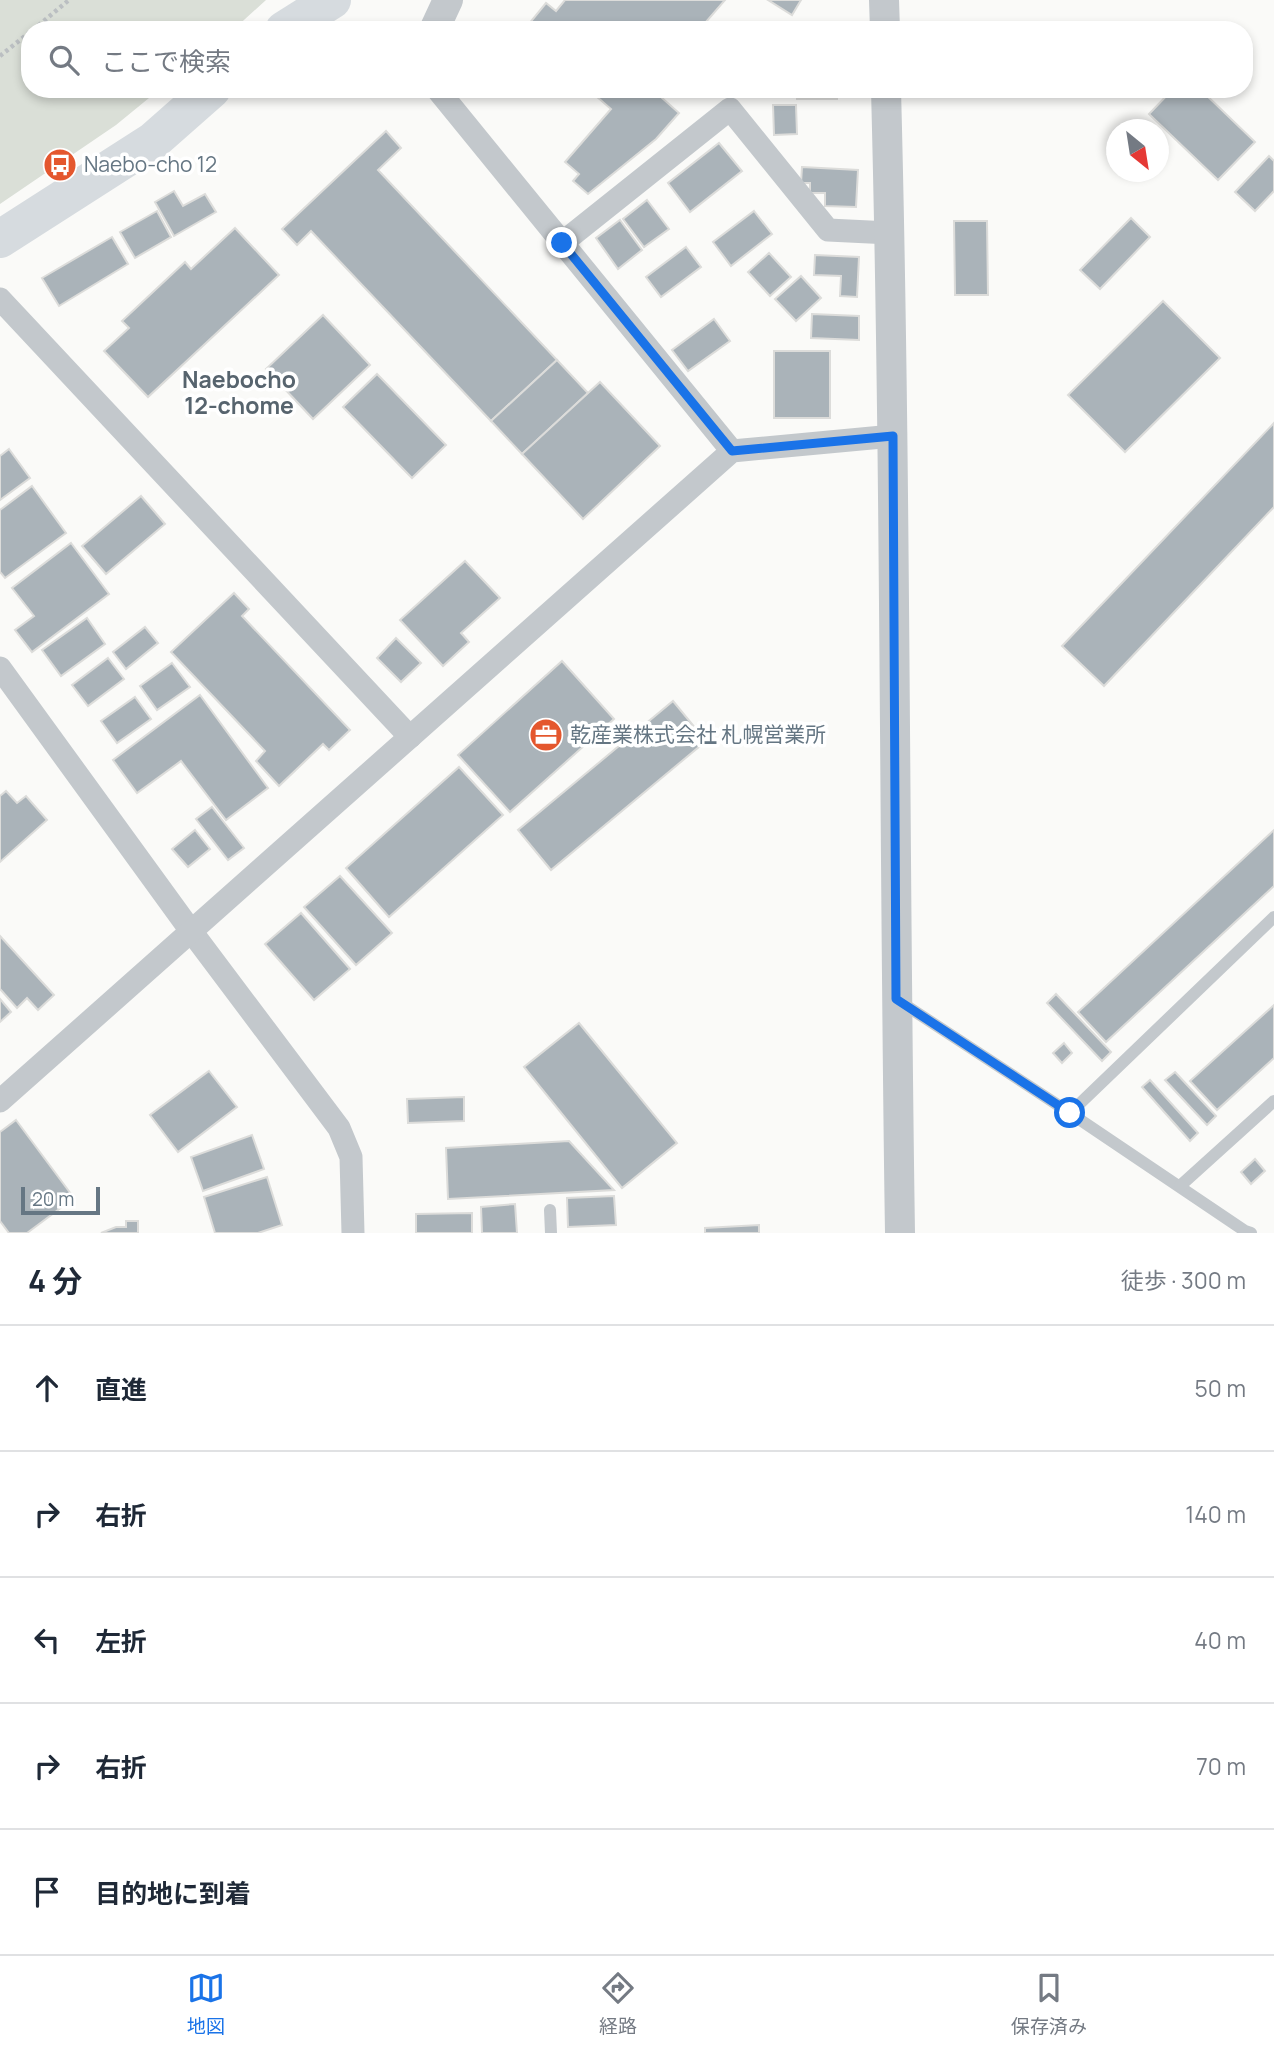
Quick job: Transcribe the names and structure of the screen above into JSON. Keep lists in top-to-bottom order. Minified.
{"districts":["Naebocho 12-chome"],"places":{"bus stop":["Naebo-cho 12"],"office":["乾産業株式会社 札幌営業所"]},"scale_bar":"20 m","north":"bottom right","page":{"search":"ここで検索","scale":"20 m","heading":["4 分","徒歩 · 300 m"],"list":[["直進","50 m"],["右折","140 m"],["左折","40 m"],["右折","70 m"],"目的地に到着"],"nav":["地図","経路","保存済み"]}}
